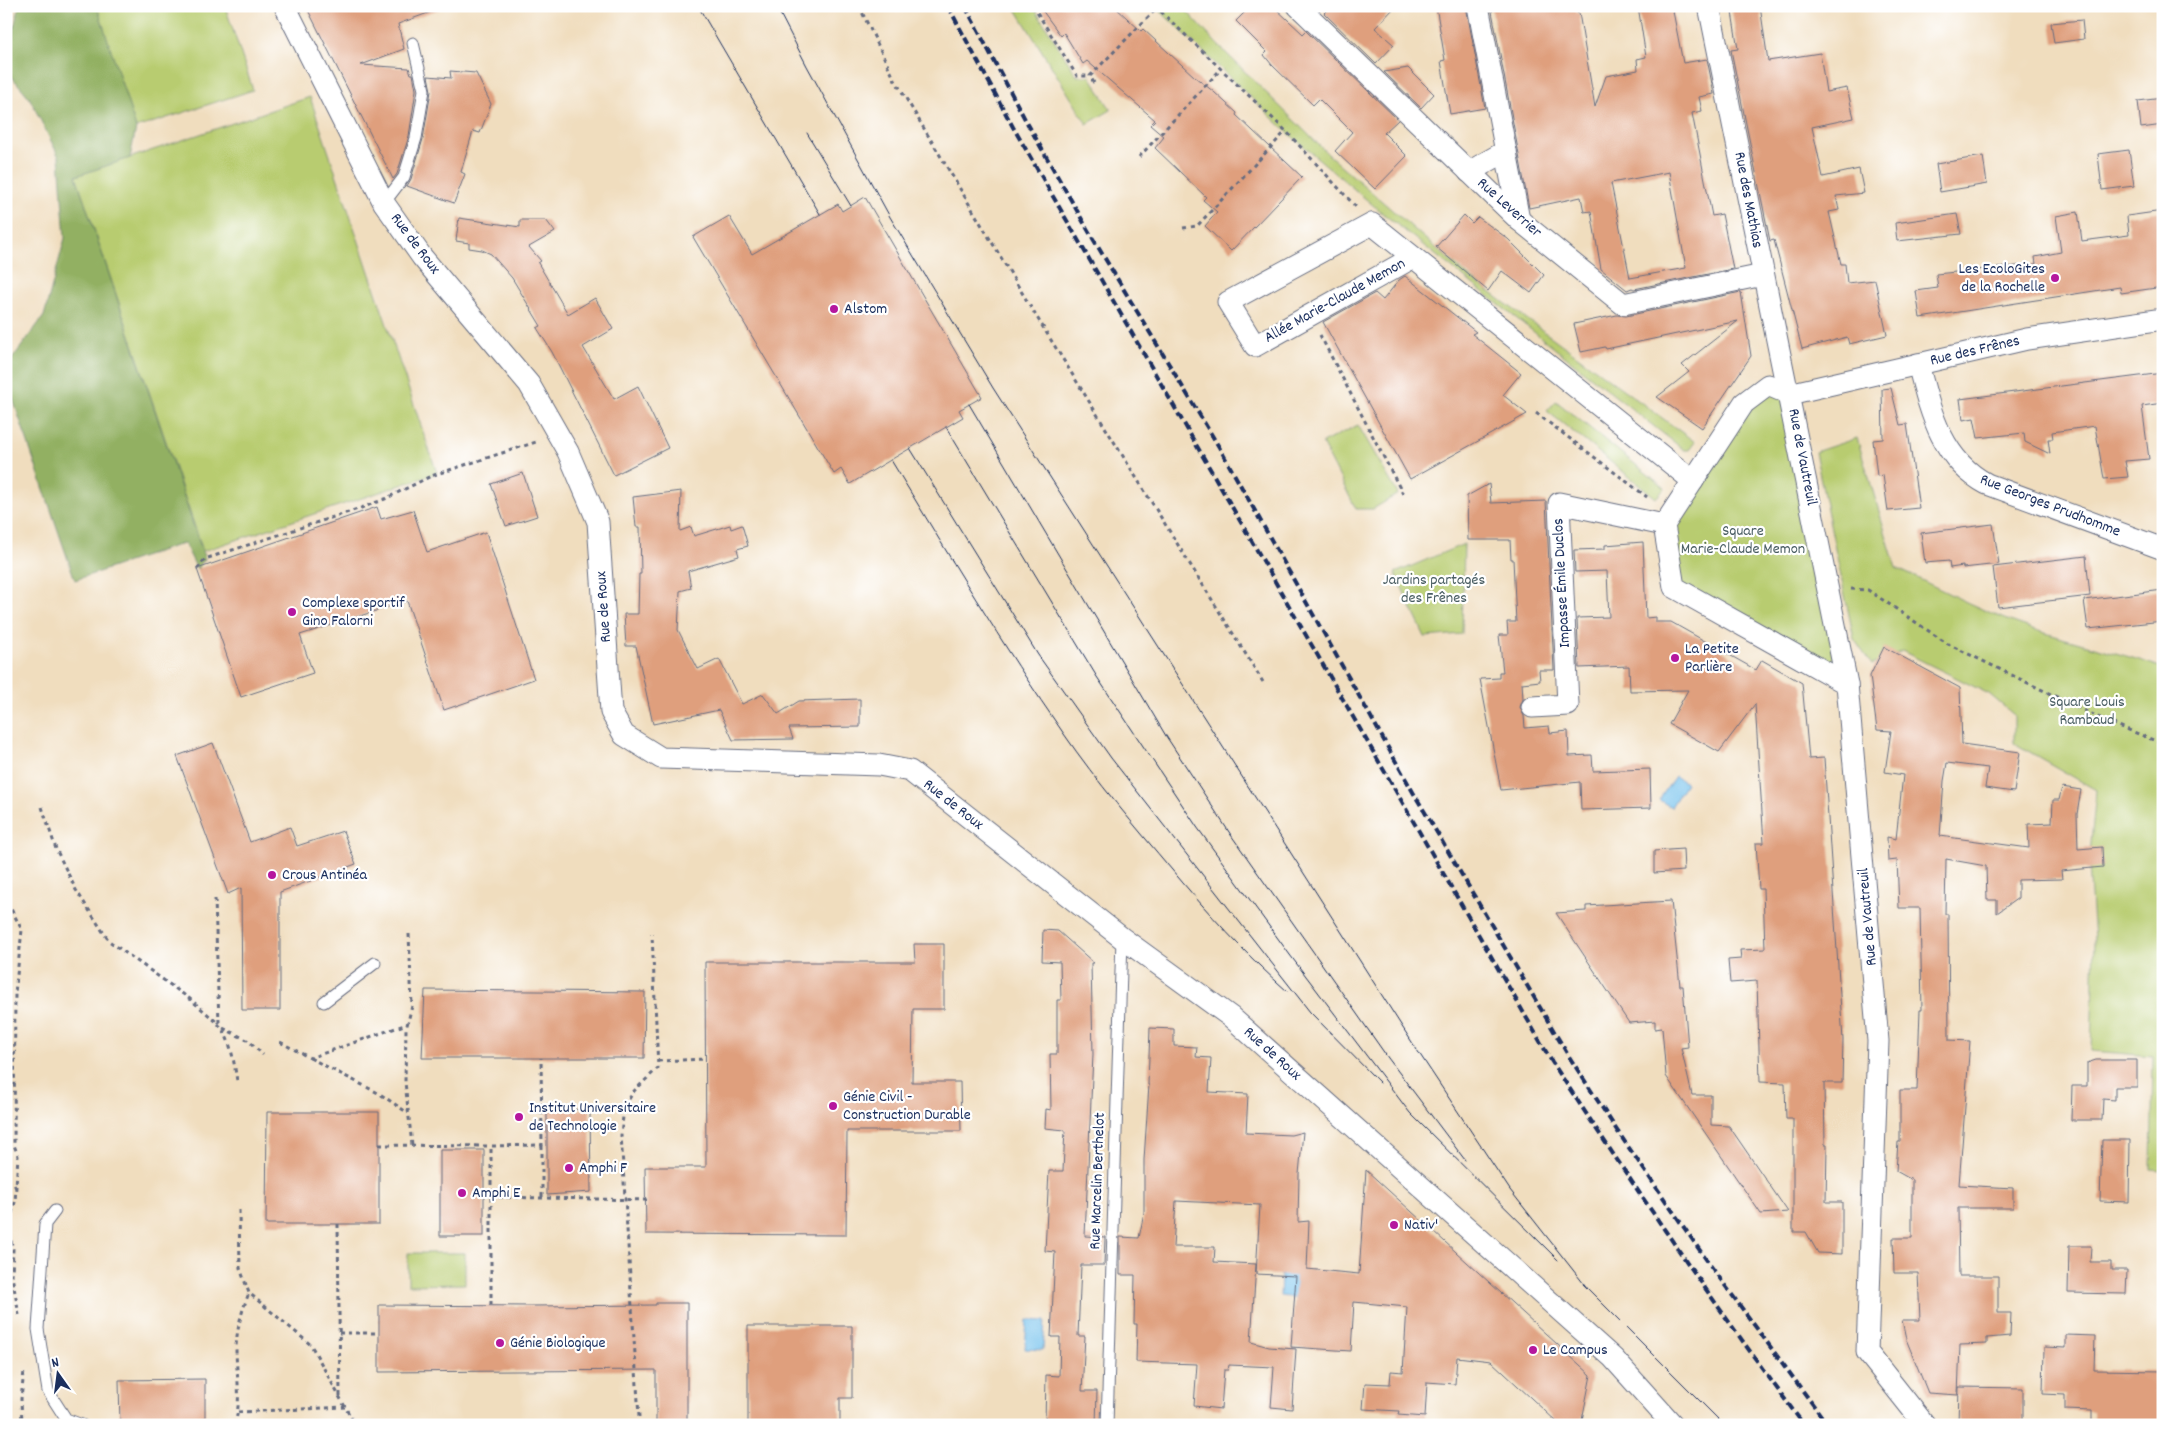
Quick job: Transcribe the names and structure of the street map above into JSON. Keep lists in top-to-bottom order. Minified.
{"streets":{"street":["Rue des Mathias","Rue Leverrier","Rue de Roux","Allée Marie-Claude Memon","Rue des Frênes","Rue de Vautreuil","Rue Georges Prudhomme","Impasse Émile Duclos"],"lane":["Rue Marcelin Berthelot"]},"crossings":[["Rue des Mathias","Rue Leverrier"],["Rue des Mathias","Rue des Frênes"],["Rue des Mathias","Rue de Vautreuil"],["Rue de Roux","Rue Marcelin Berthelot"],["Rue des Frênes","Rue de Vautreuil"],["Rue des Frênes","Rue Georges Prudhomme"]],"parks":["Square Marie-Claude Memon","Jardins partagés des Frênes","Square Louis Rambaud"],"places":["Les EcoloGites de la Rochelle","Alstom","Complexe sportif Gino Falorni","La Petite Parlière","Crous Antinéa","Génie Civil - Construction Durable","Institut Universitaire de Technologie","Amphi F","Amphi E","Nativ'","Génie Biologique","Le Campus"],"north":"top"}
